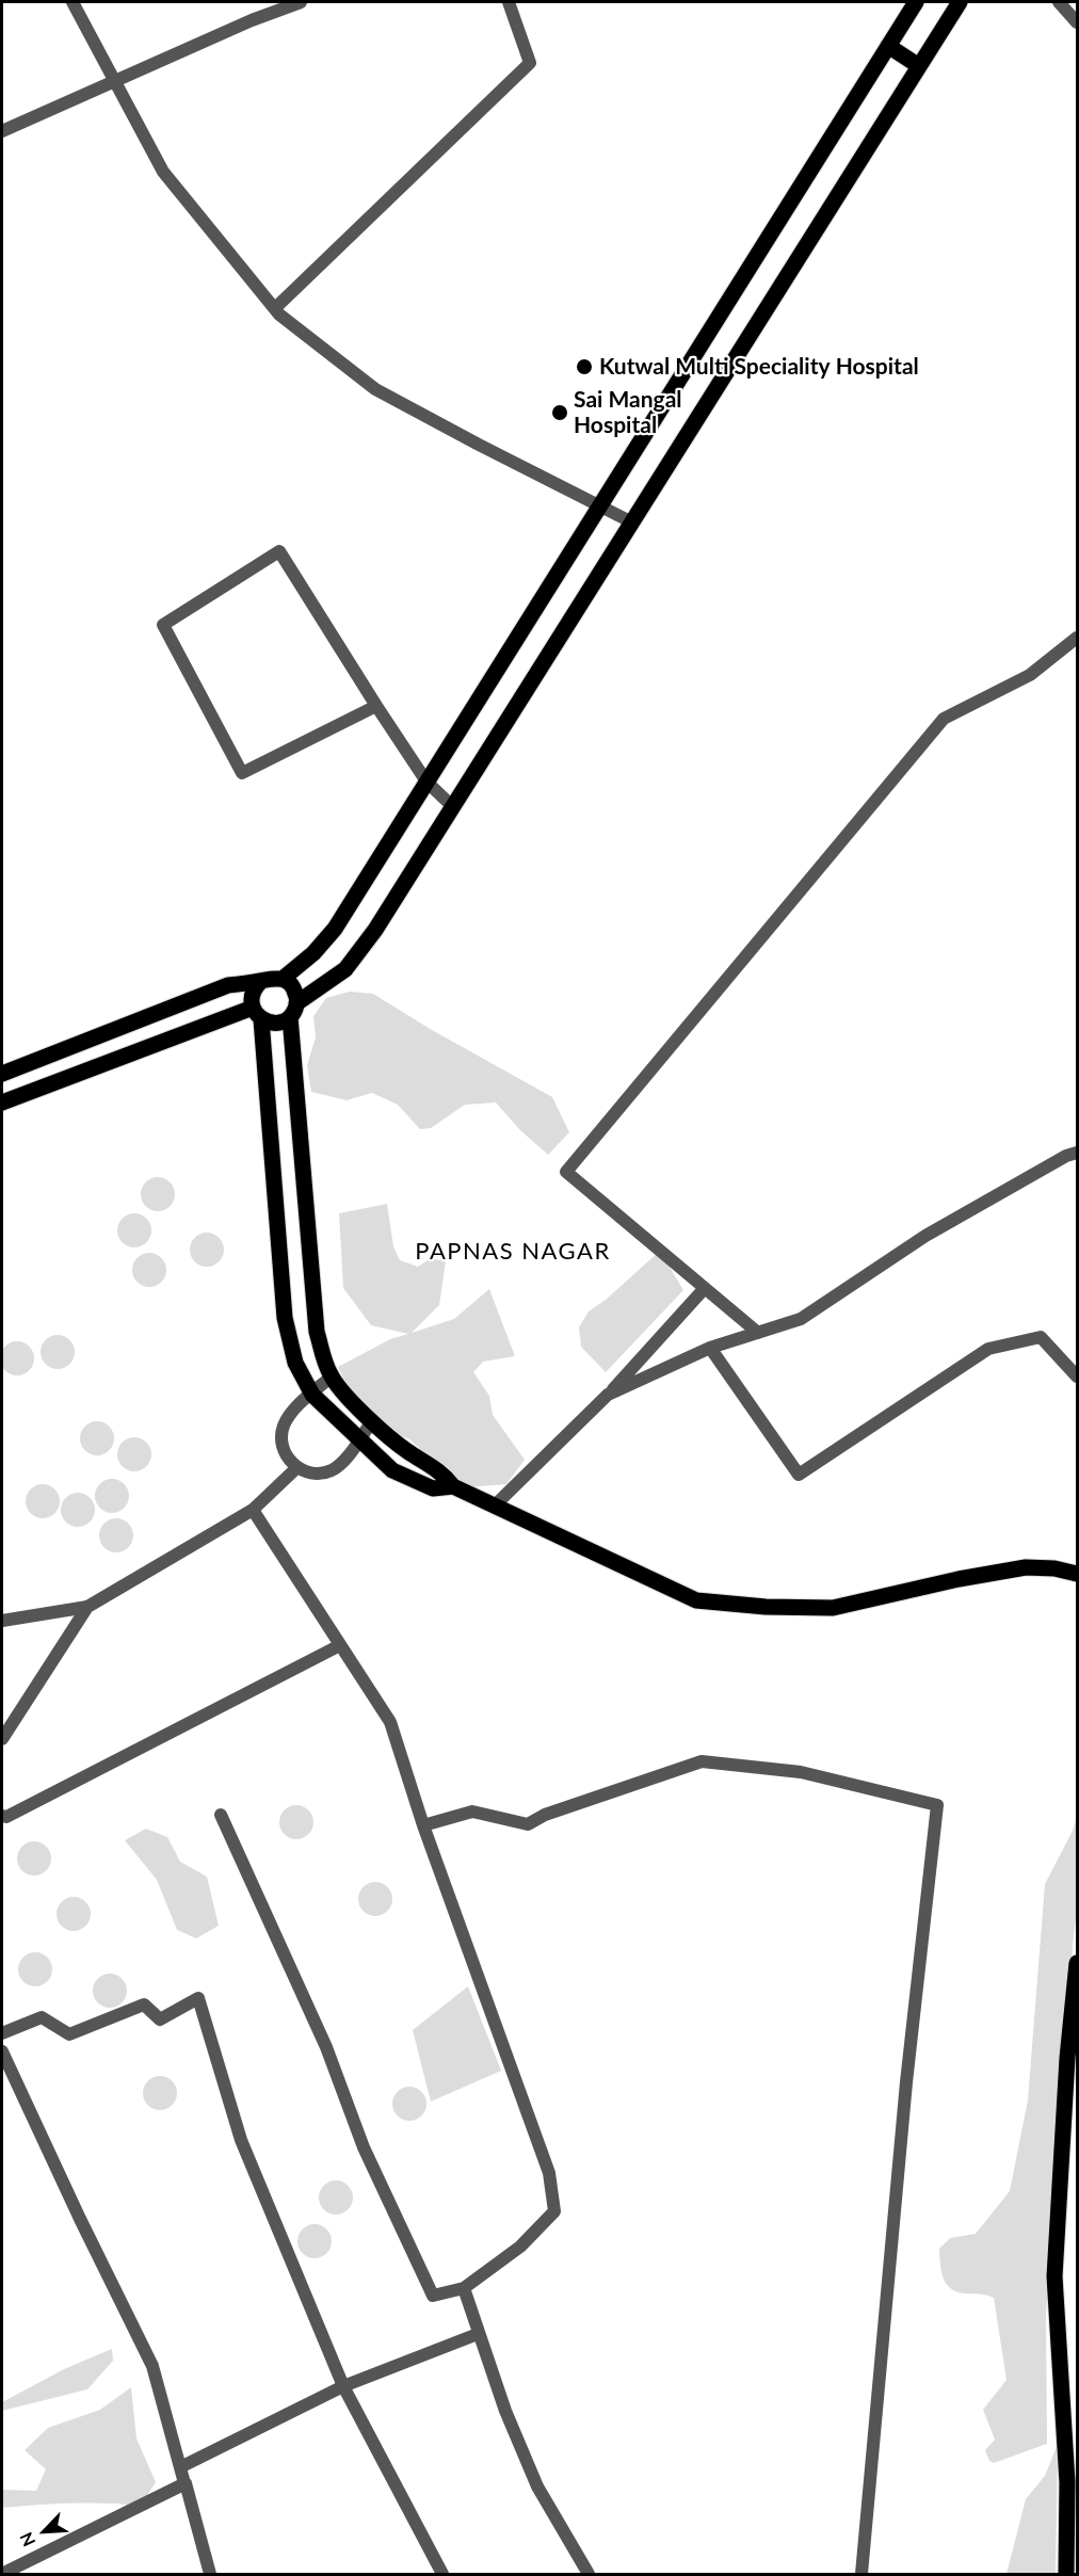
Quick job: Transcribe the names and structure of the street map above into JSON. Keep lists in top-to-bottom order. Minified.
{"districts":["PAPNAS NAGAR"],"places":["Kutwal Multi Speciality Hospital","Sai Mangal Hospital"],"north":"bottom left"}
